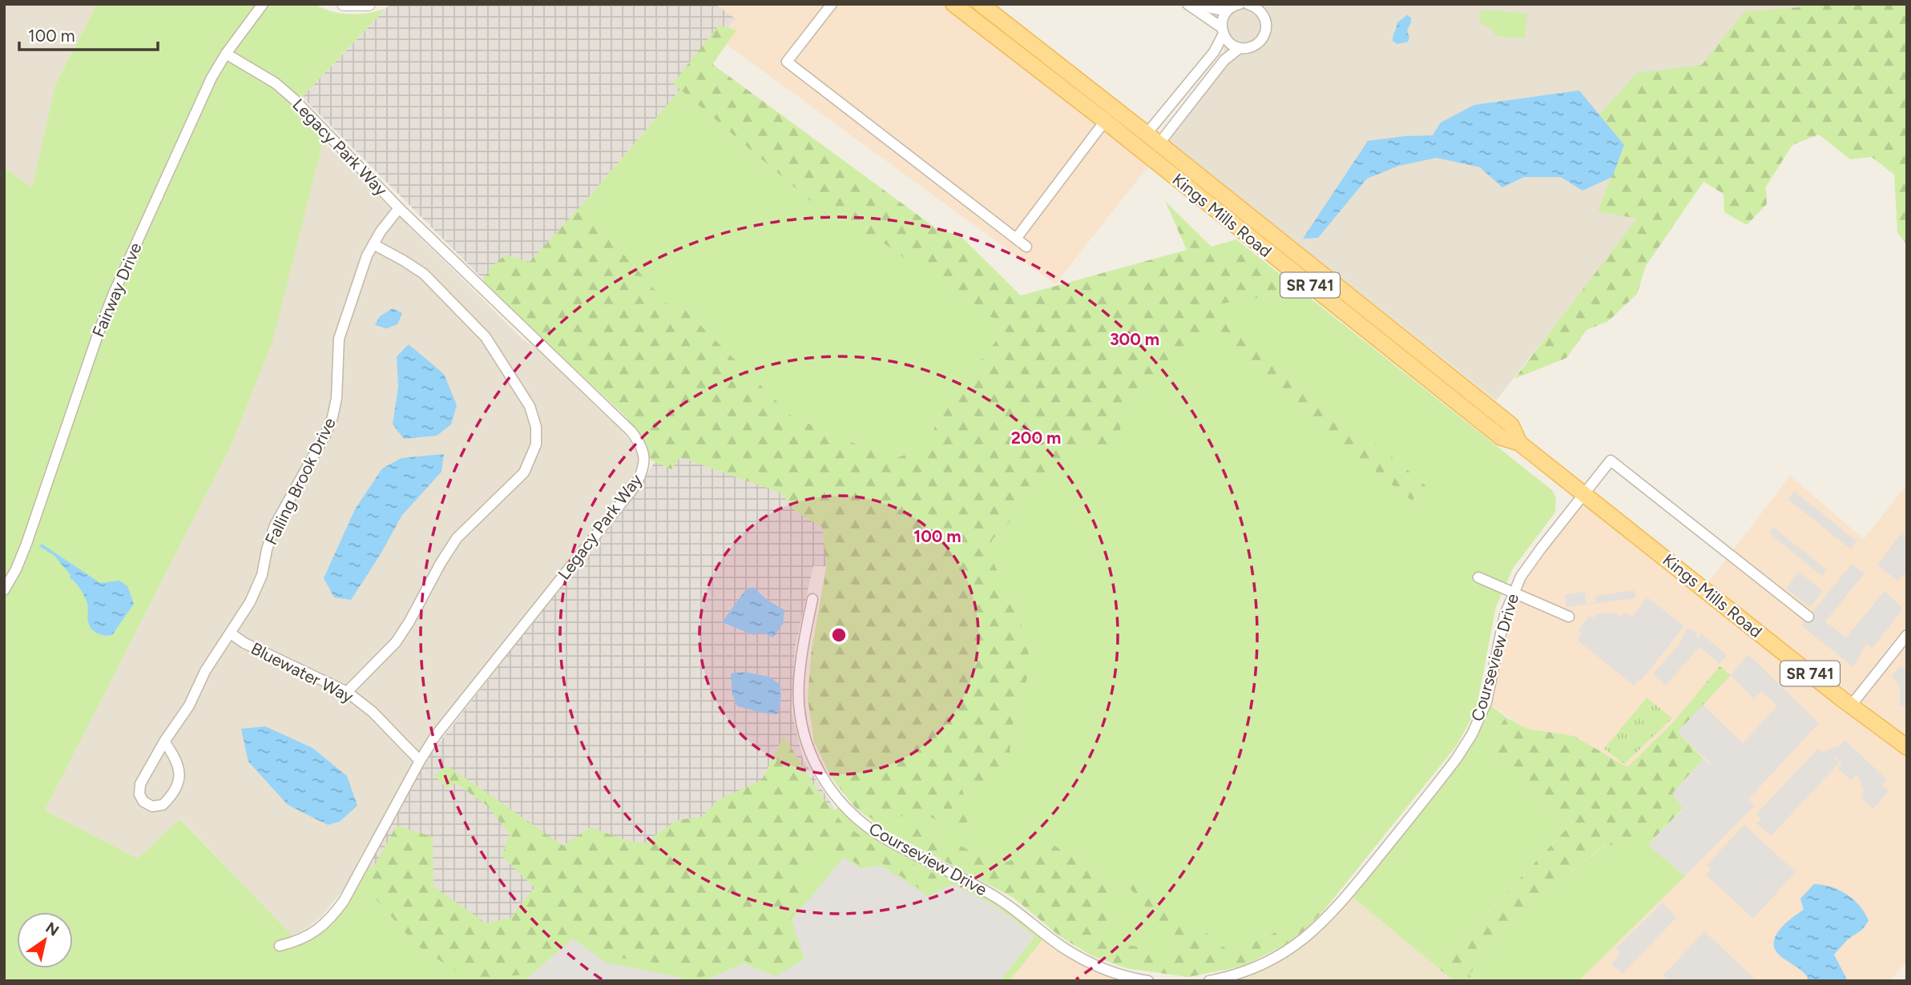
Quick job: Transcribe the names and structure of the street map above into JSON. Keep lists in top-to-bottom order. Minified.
{"streets":{"main road":["Kings Mills Road","SR 741"],"street":["Legacy Park Way","Fairway Drive","Falling Brook Drive","Courseview Drive","Bluewater Way"]},"crossings":[["Legacy Park Way","Fairway Drive"],["Legacy Park Way","Falling Brook Drive"],["Legacy Park Way","Bluewater Way"],["Kings Mills Road","Courseview Drive"],["Falling Brook Drive","Bluewater Way"]],"scale_bar":"100 m","north":"top right","rings":["300 m","200 m","100 m"]}
